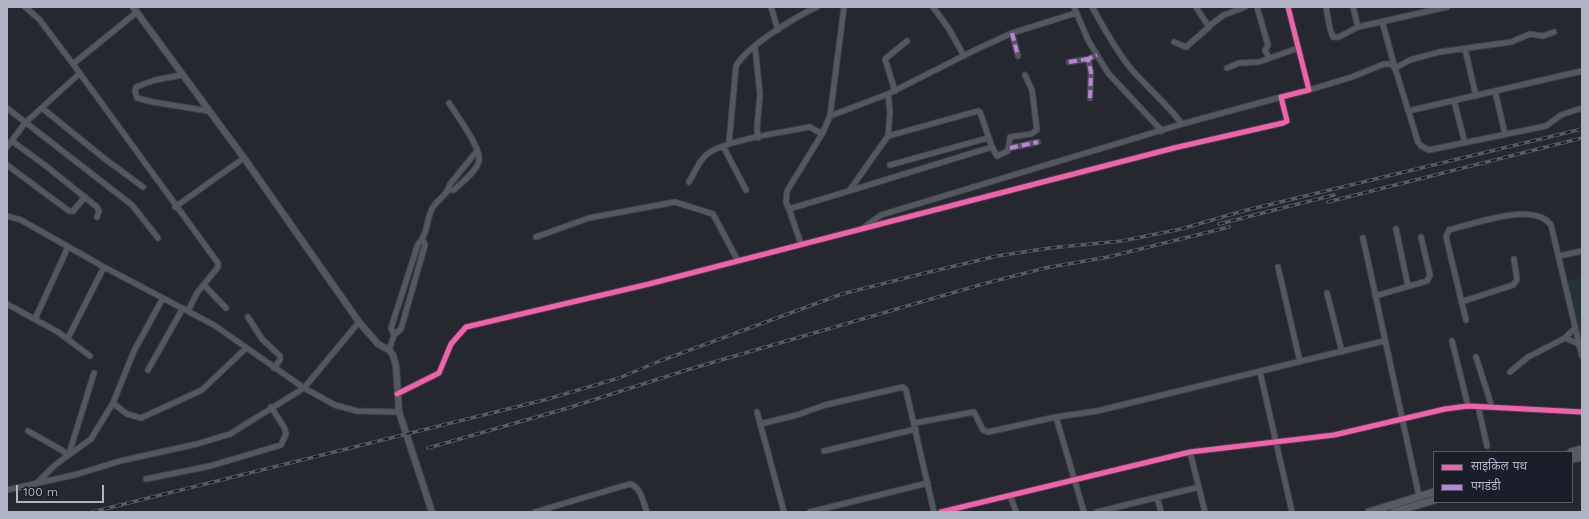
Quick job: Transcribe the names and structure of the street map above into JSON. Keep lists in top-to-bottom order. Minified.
{"legend":["साइकिल पथ","पगडंडी"],"scale_bar":"100 m"}
